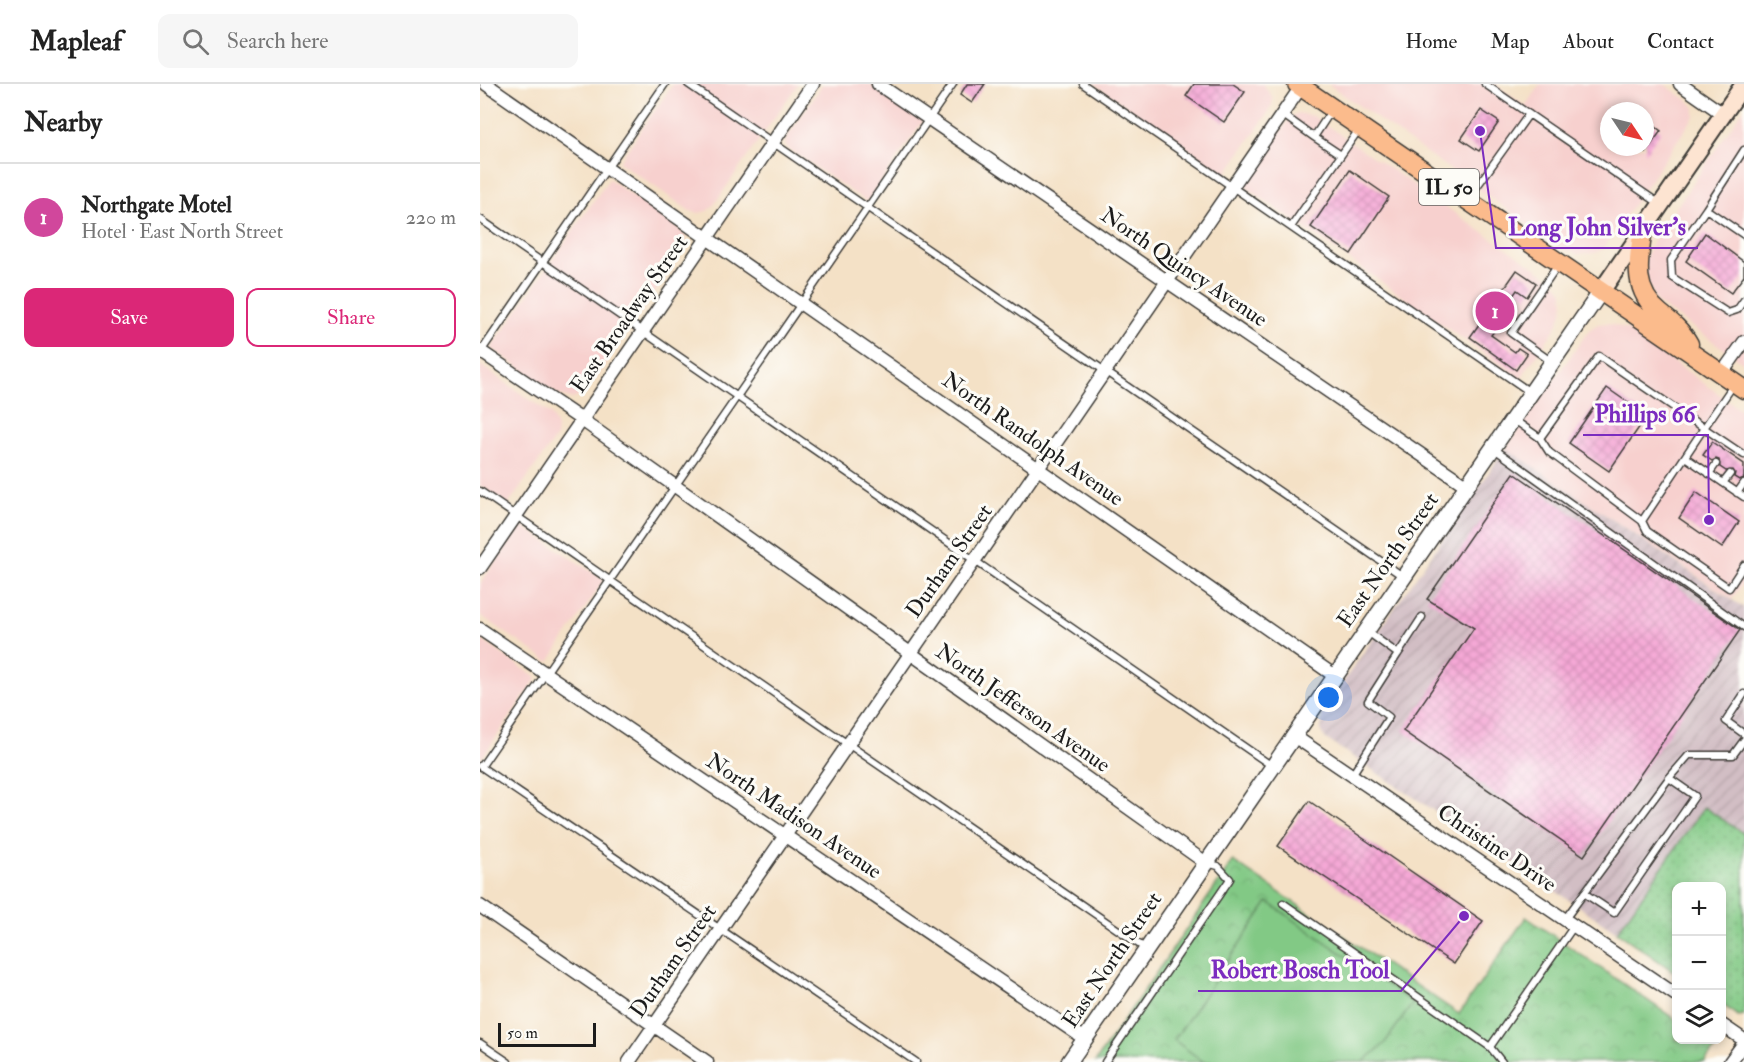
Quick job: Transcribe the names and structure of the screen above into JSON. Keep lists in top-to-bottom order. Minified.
{"streets":{"main road":["IL 50","East North Street"],"street":["North Quincy Avenue","East Broadway Street","North Randolph Avenue","Durham Street","North Jefferson Avenue","North Madison Avenue","Christine Drive"]},"crossings":[["IL 50","East North Street"],["IL 50","Durham Street"],["North Quincy Avenue","East North Street"],["North Quincy Avenue","Durham Street"],["East Broadway Street","North Randolph Avenue"],["East Broadway Street","North Jefferson Avenue"],["North Randolph Avenue","East North Street"],["North Randolph Avenue","Durham Street"],["East North Street","North Jefferson Avenue"],["East North Street","North Madison Avenue"],["East North Street","Christine Drive"],["Durham Street","North Jefferson Avenue"],["Durham Street","North Madison Avenue"]],"places":["Long John Silver's","Phillips 66","Robert Bosch Tool"],"scale_bar":"50 m","north":"bottom right","page":{"header":"Mapleaf","search":"Search here","nav":["Home","Map","About","Contact"],"heading":"Nearby","list":[{"mark":"1","name":"Northgate Motel","note":"Hotel · East North Street","value":"220 m"}],"buttons":["Save","Share"],"pins":"1","map_buttons":["+","−"],"scale":"50 m"}}
